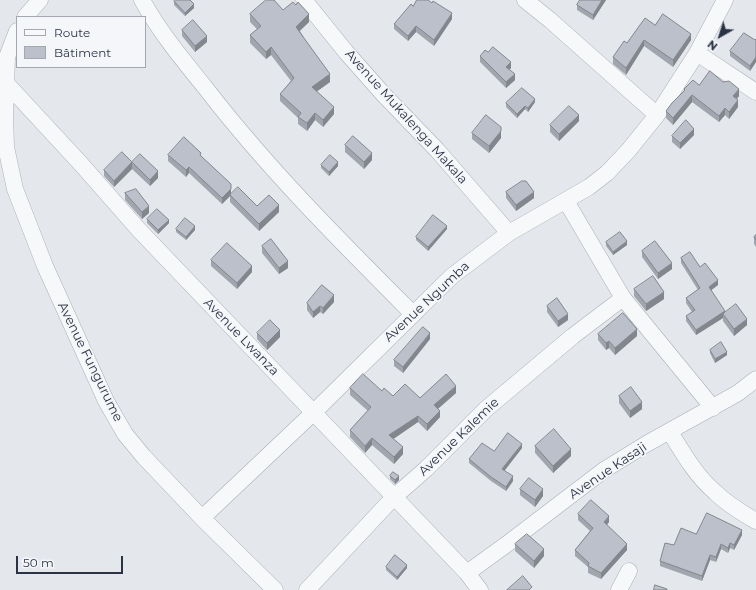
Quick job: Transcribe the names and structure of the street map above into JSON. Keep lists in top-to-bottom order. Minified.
{"streets":{"street":["Avenue Mukalenga Makala","Avenue Ngumba","Avenue Lwanza","Avenue Fungurume","Avenue Kalemie","Avenue Kasaji"]},"crossings":[["Avenue Mukalenga Makala","Avenue Ngumba"],["Avenue Ngumba","Avenue Lwanza"],["Avenue Ngumba","Avenue Fungurume"],["Avenue Lwanza","Avenue Fungurume"],["Avenue Lwanza","Avenue Kalemie"],["Avenue Lwanza","Avenue Kasaji"]],"legend":["Route","Bâtiment"],"scale_bar":"50 m","north":"bottom left"}
